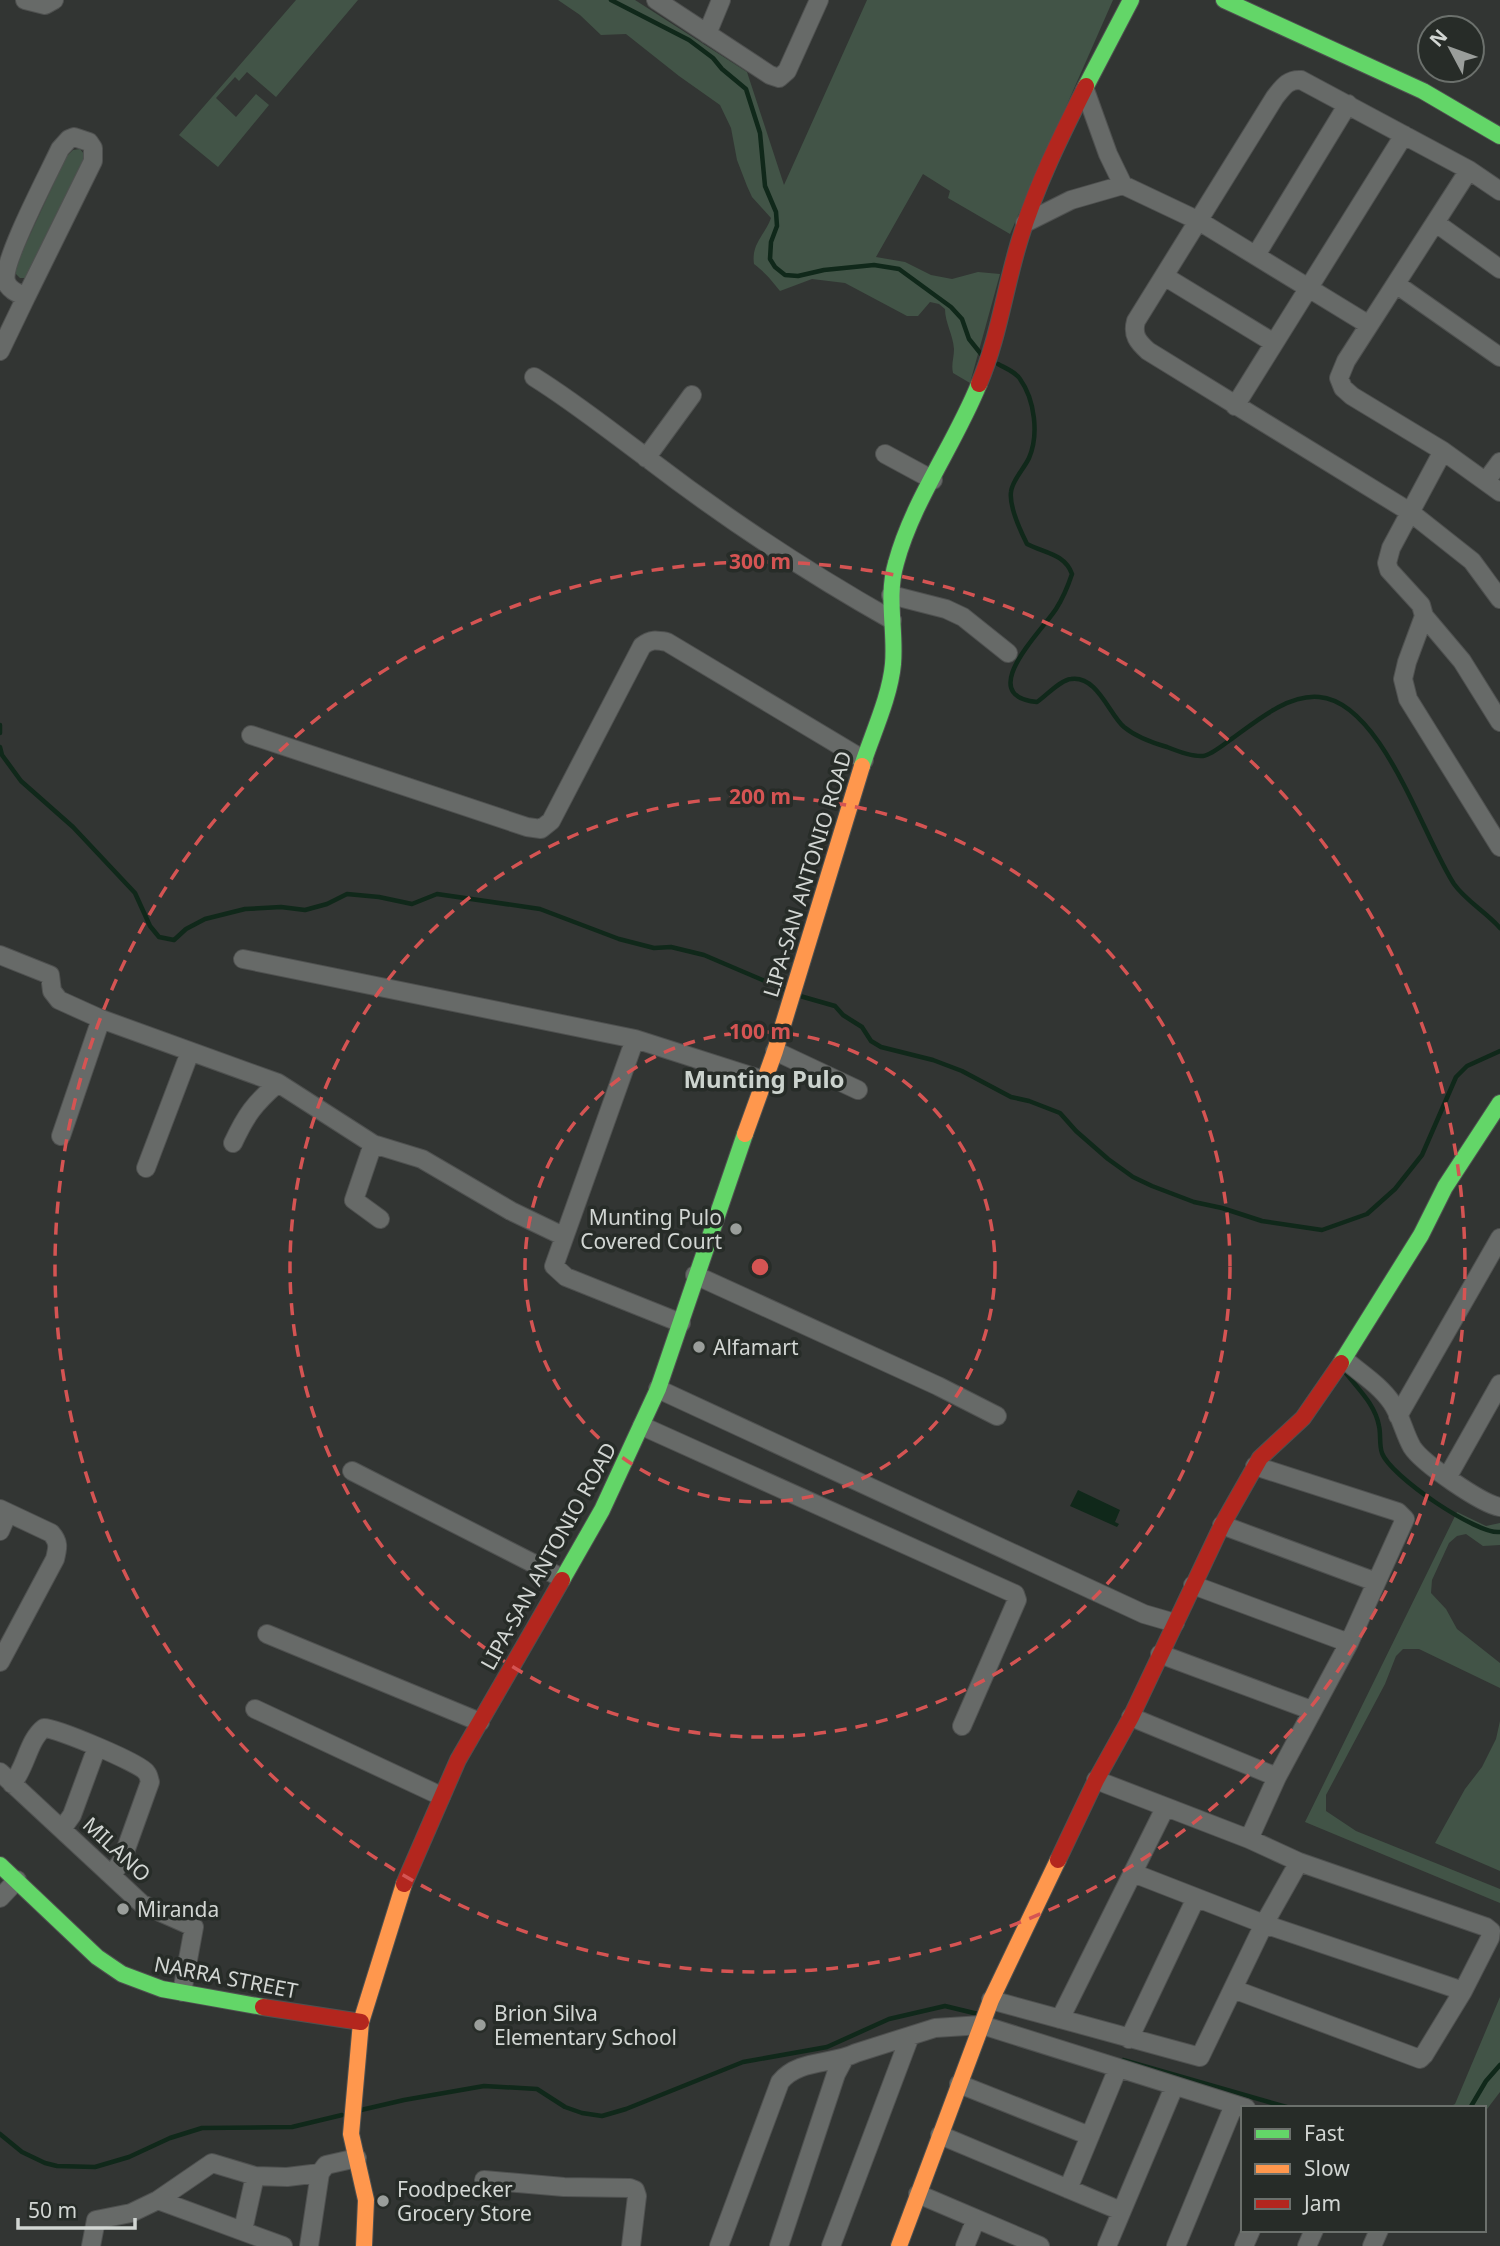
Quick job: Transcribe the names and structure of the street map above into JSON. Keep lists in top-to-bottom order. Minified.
{"streets":{"main road":["LIPA-SAN ANTONIO ROAD","NARRA STREET"],"street":["MILANO"]},"crossings":[["LIPA-SAN ANTONIO ROAD","NARRA STREET"],["MILANO","NARRA STREET"]],"districts":["Munting Pulo"],"places":["Munting Pulo Covered Court","Alfamart","Miranda","Brion Silva Elementary School","Foodpecker Grocery Store"],"legend":["Fast","Slow","Jam"],"scale_bar":"50 m","north":"top left","rings":["300 m","200 m","100 m"]}
